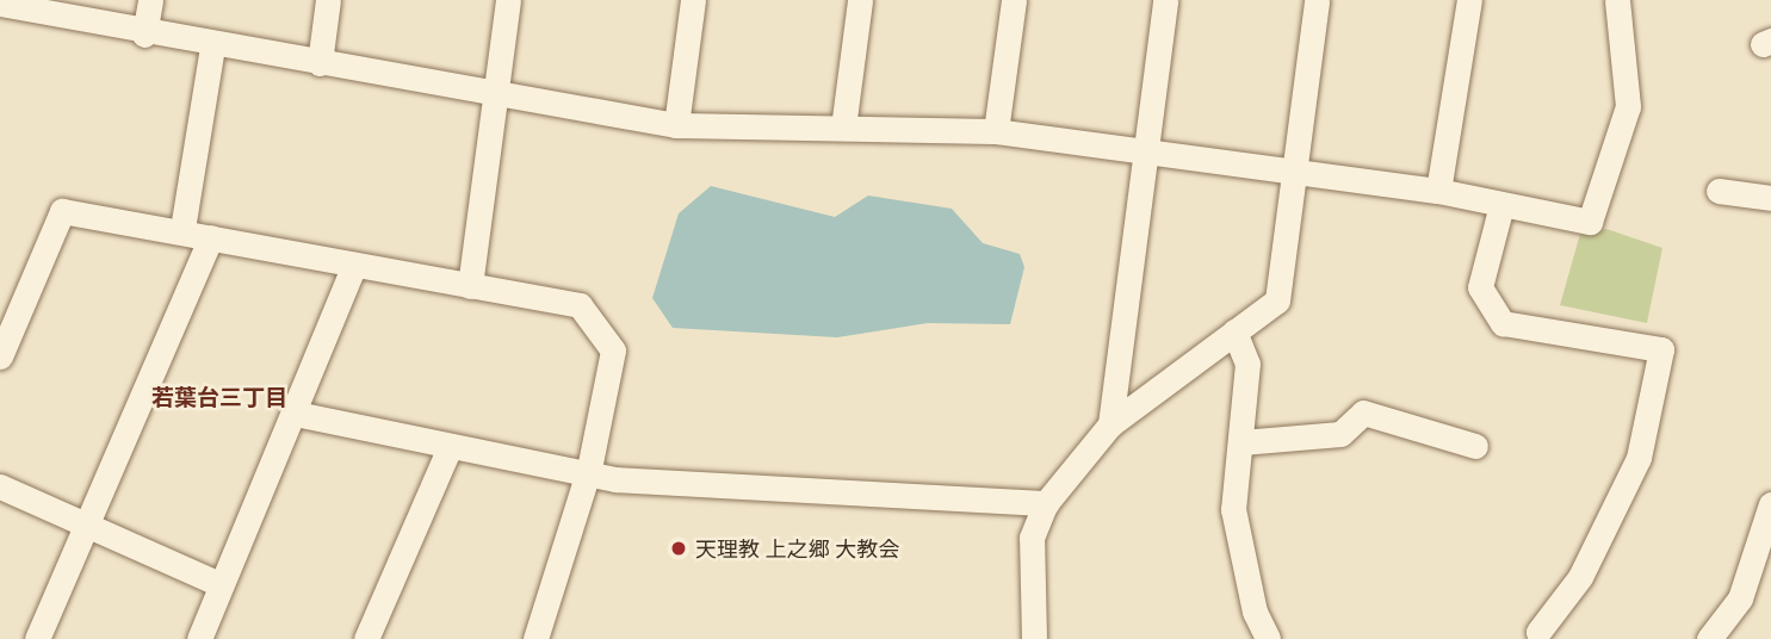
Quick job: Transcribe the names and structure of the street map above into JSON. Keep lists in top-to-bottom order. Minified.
{"districts":["若葉台三丁目"],"places":["天理教 上之郷 大教会"]}
